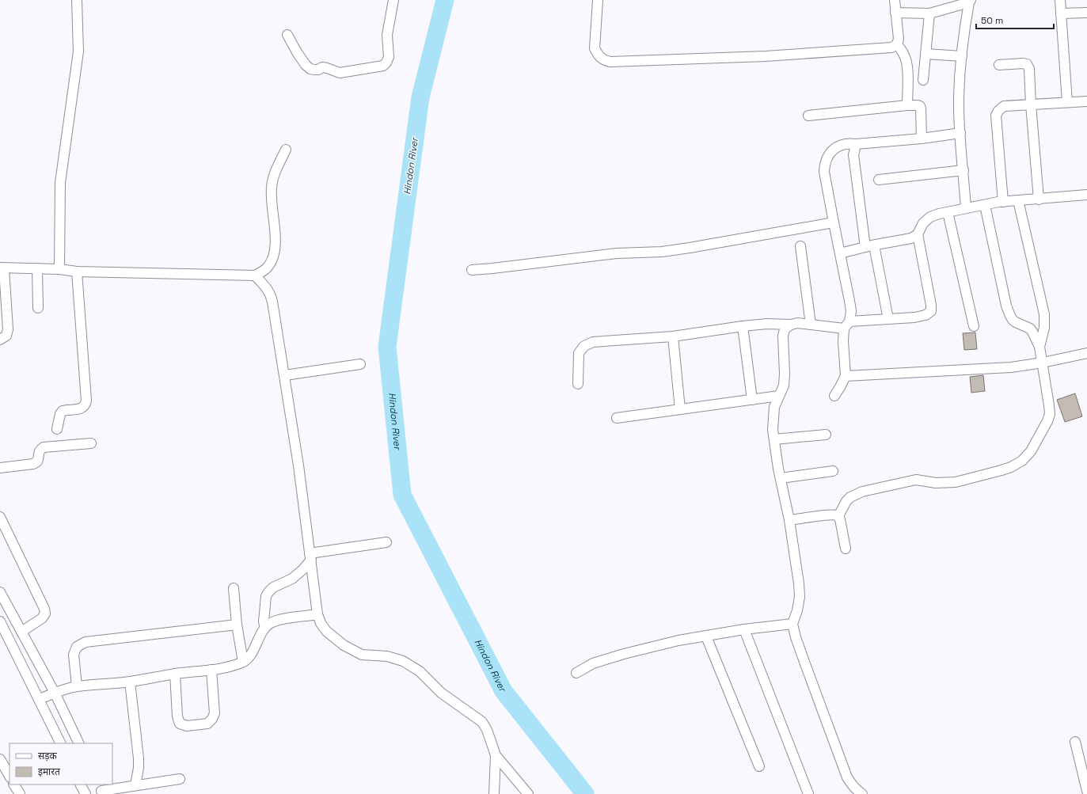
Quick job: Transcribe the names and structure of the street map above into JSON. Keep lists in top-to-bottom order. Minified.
{"water":["Hindon River"],"legend":["सड़क","इमारत"],"scale_bar":"50 m"}
